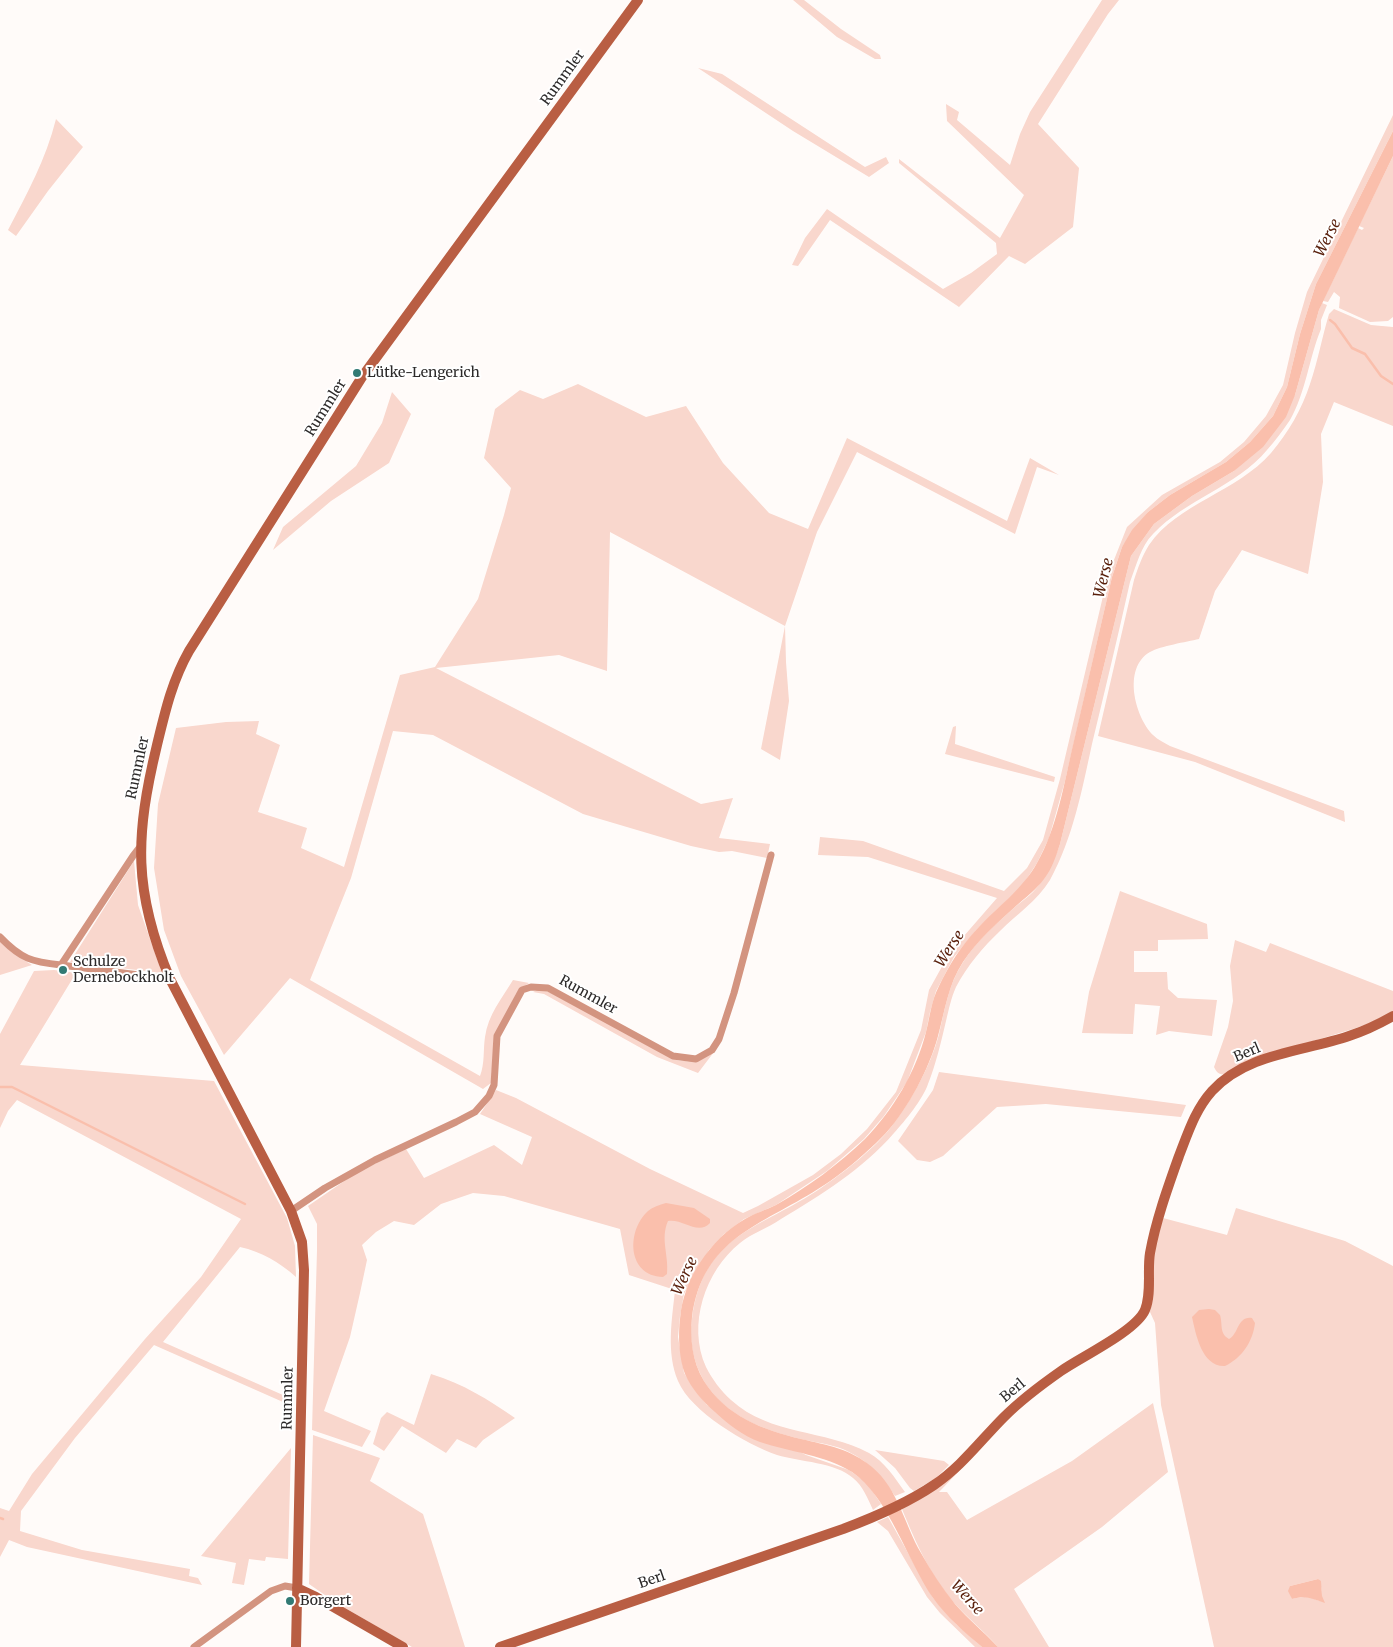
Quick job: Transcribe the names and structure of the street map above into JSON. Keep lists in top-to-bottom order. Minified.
{"streets":{"main road":["Rummler","Berl"]},"water":["Werse"],"places":["Lütke-Lengerich","Schulze Dernebockholt","Borgert"]}
